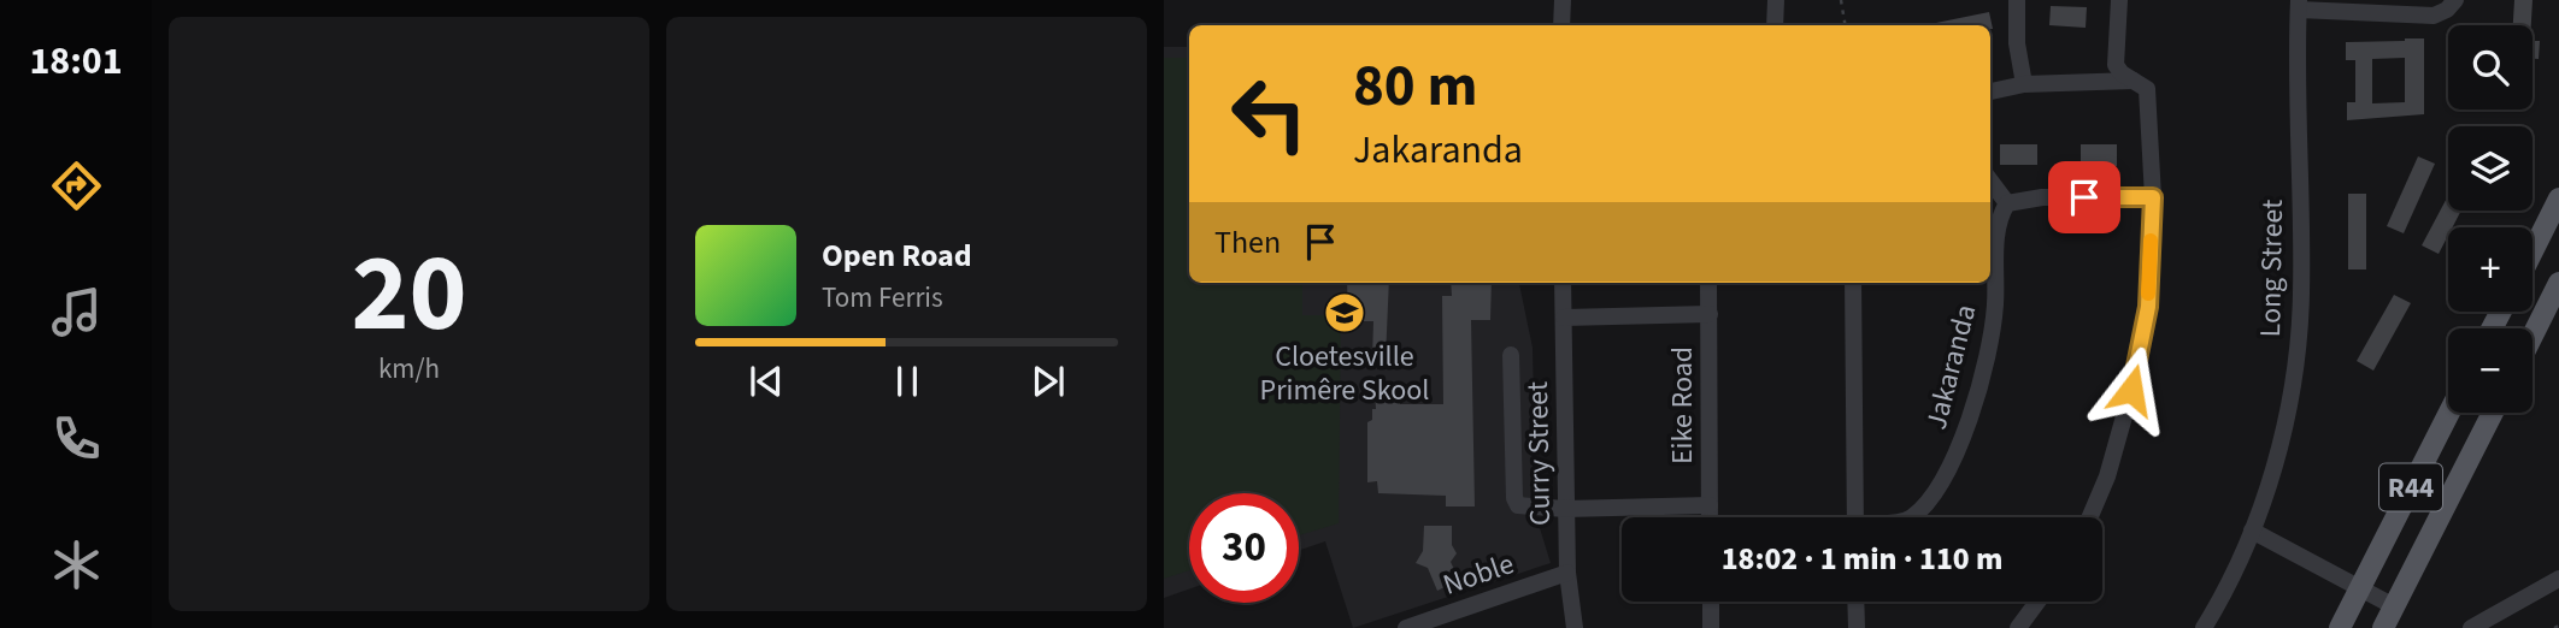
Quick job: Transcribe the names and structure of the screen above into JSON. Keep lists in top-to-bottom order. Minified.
{"streets":{"main road":["R44"],"street":["Long Street","Jakaranda","Eike Road","Curry Street","Noble"]},"crossings":[["Curry Street","Noble"]],"places":{"school or university":["Cloetesville Primêre Skool"]},"page":{"tabs":"18:01","tile":["20","km/h"],"map_buttons":["+","−"],"turn":["80 m","Jakaranda"],"then":"Then","song":["Open Road","Tom Ferris"],"limit":"30","trip":"18:02 · 1 min · 110 m"}}
